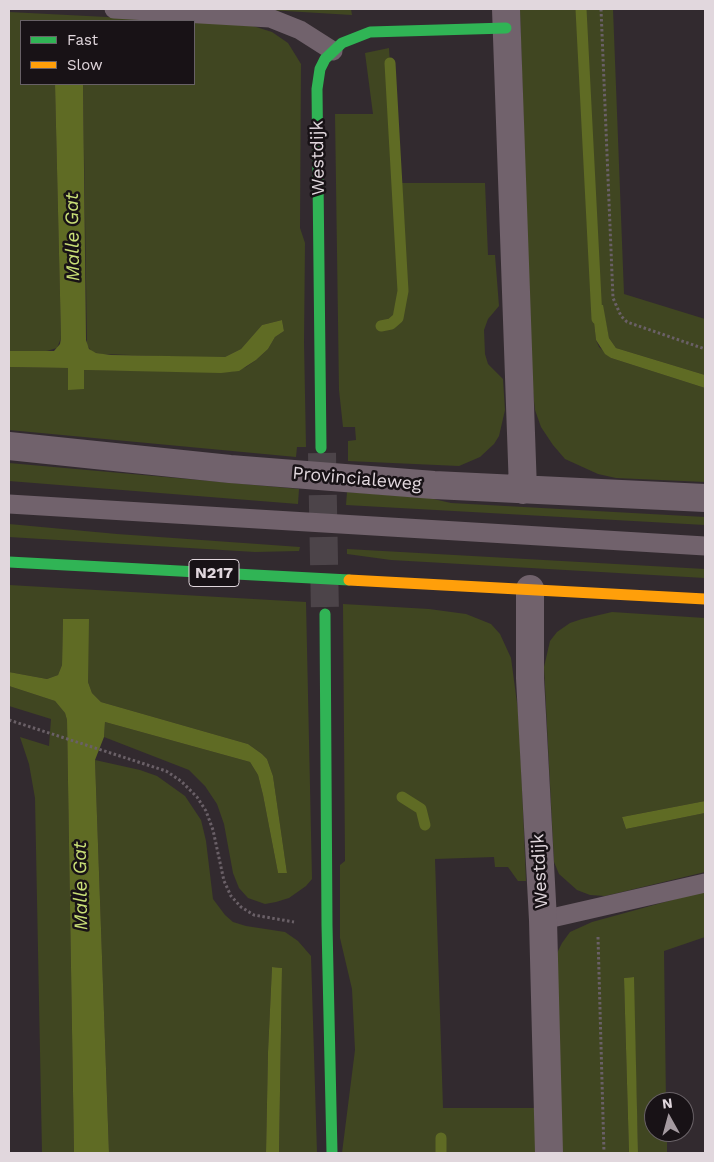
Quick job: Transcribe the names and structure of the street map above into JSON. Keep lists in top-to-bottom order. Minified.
{"streets":{"street":["Westdijk","Provincialeweg","N217"]},"crossings":[["Westdijk","Provincialeweg"],["Westdijk","N217"]],"water":["Malle Gat"],"legend":["Fast","Slow"],"north":"top"}
